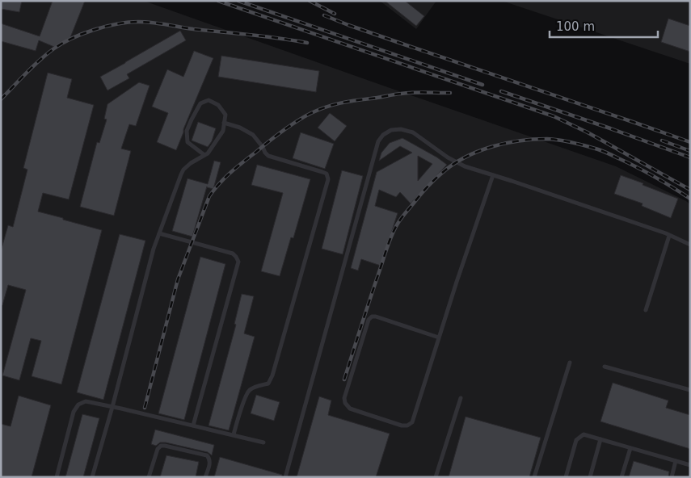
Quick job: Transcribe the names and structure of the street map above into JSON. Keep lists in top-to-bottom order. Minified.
{"scale_bar":"100 m"}
